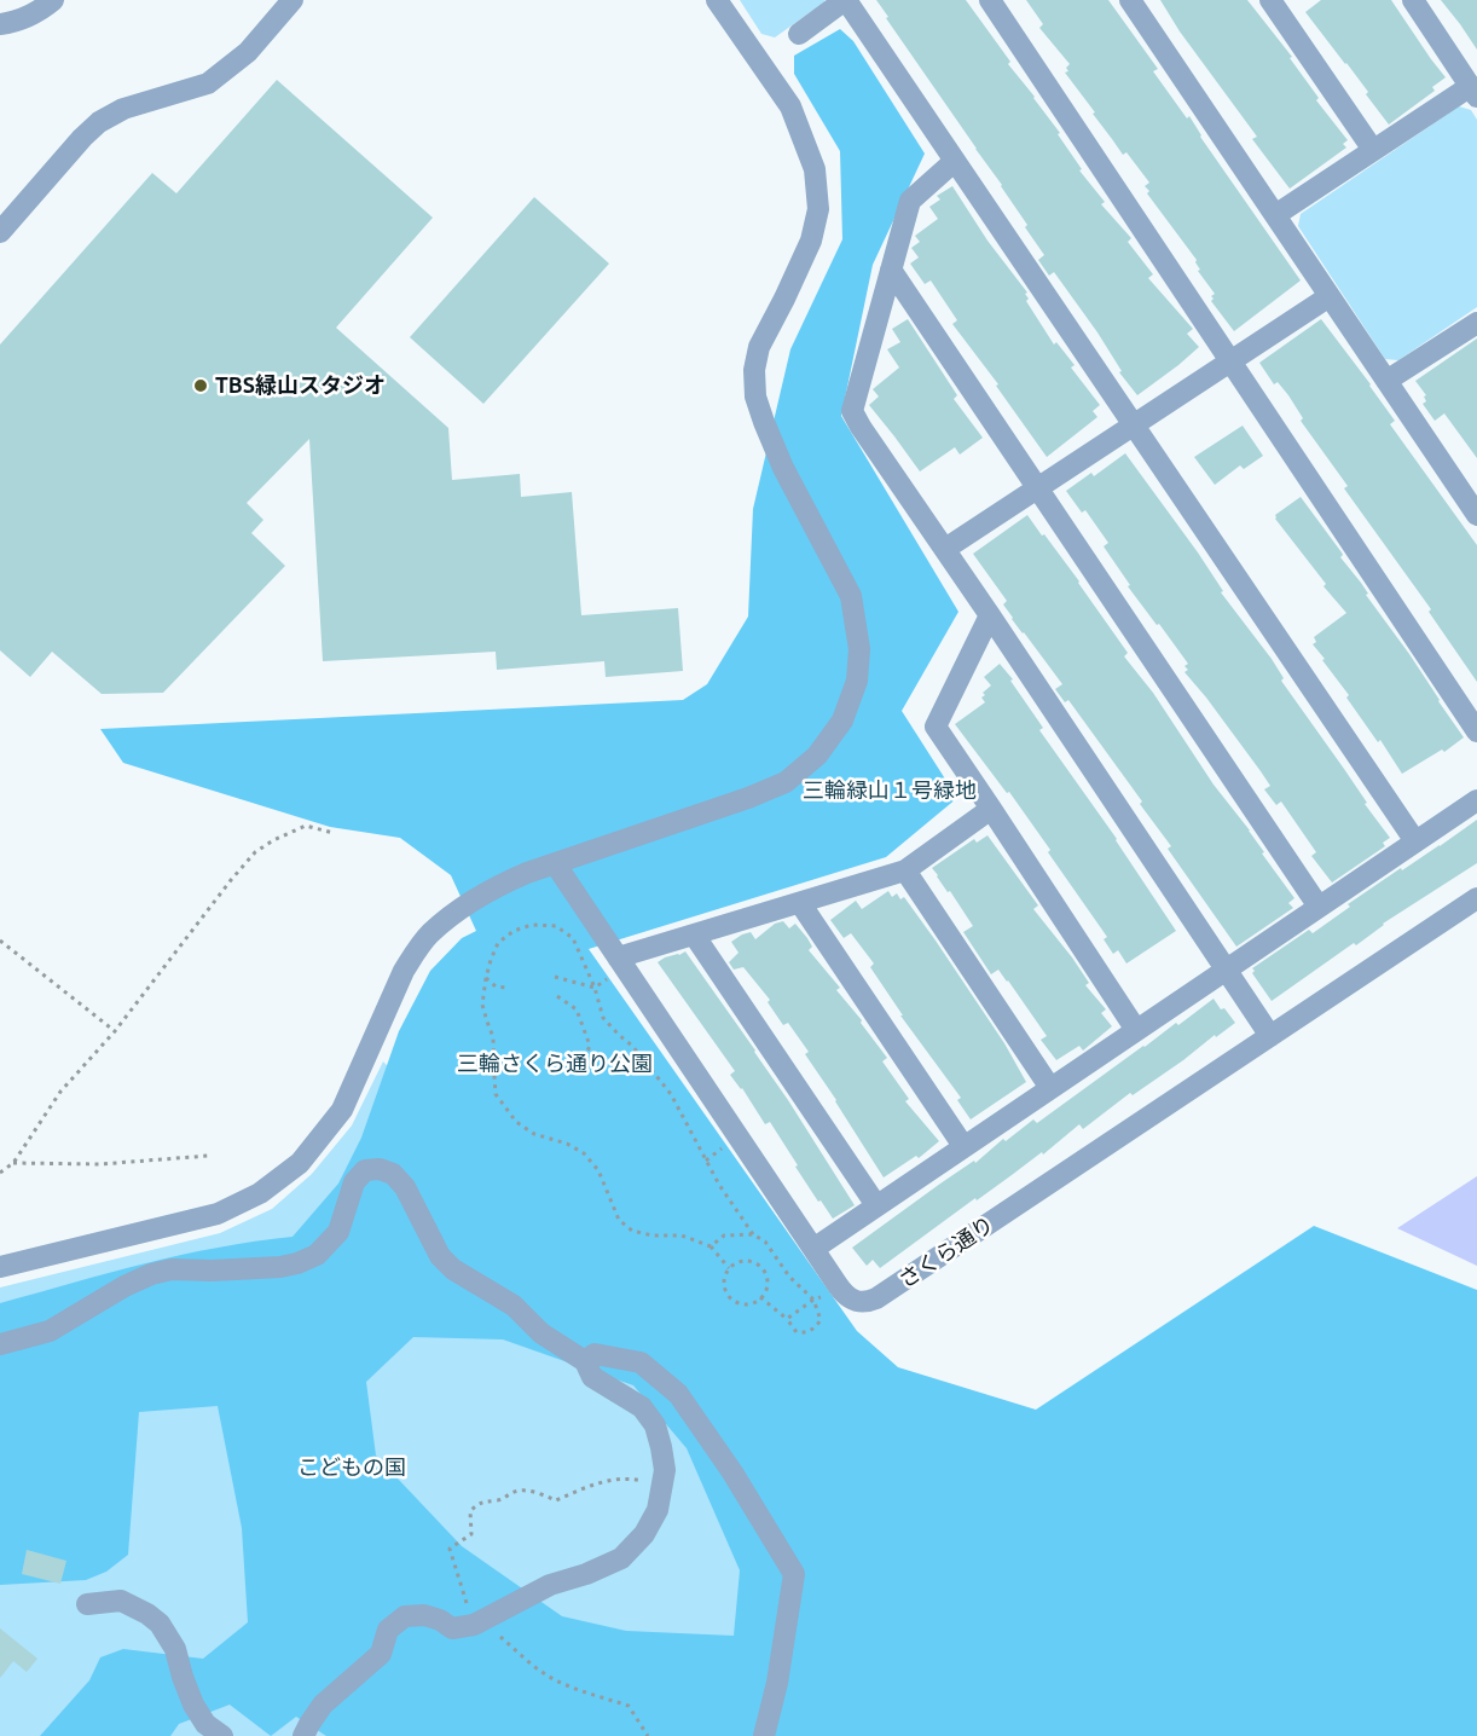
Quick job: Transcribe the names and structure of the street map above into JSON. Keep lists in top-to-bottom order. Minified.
{"streets":{"street":["さくら通り"]},"parks":["三輪緑山１号緑地","三輪さくら通り公園","こどもの国"],"places":["TBS緑山スタジオ"]}
